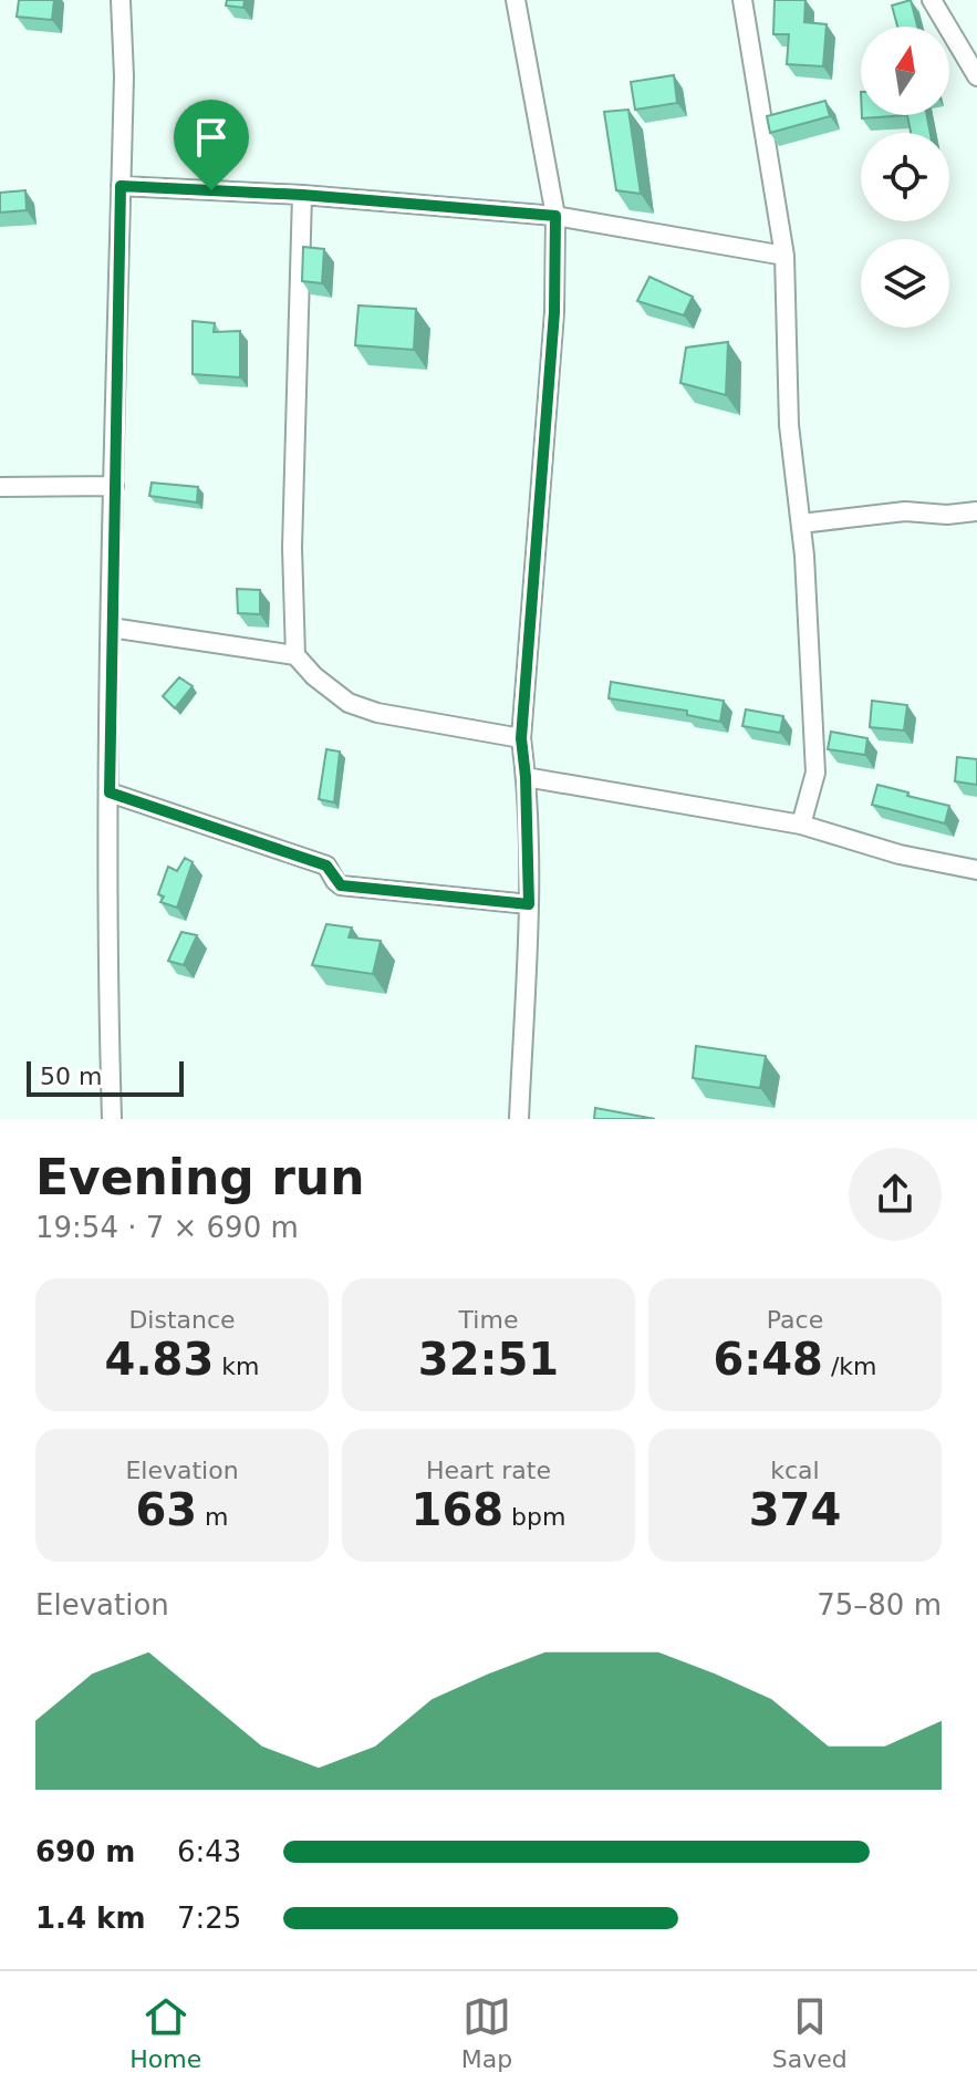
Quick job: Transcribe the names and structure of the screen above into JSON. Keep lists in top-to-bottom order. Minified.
{"scale_bar":"50 m","north":"top","page":{"scale":"50 m","heading":["Evening run","19:54 · 7 × 690 m"],"stats":[["Distance","4.83 km"],["Time","32:51"],["Pace","6:48 /km"],["Elevation","63 m"],["Heart rate","168 bpm"],["kcal","374"]],"chart":["Elevation","75–80 m"],"list":[{"name":"690 m","note":"6:43"},{"name":"1.4 km","note":"7:25"}],"tabs":["Home","Map","Saved"]}}
